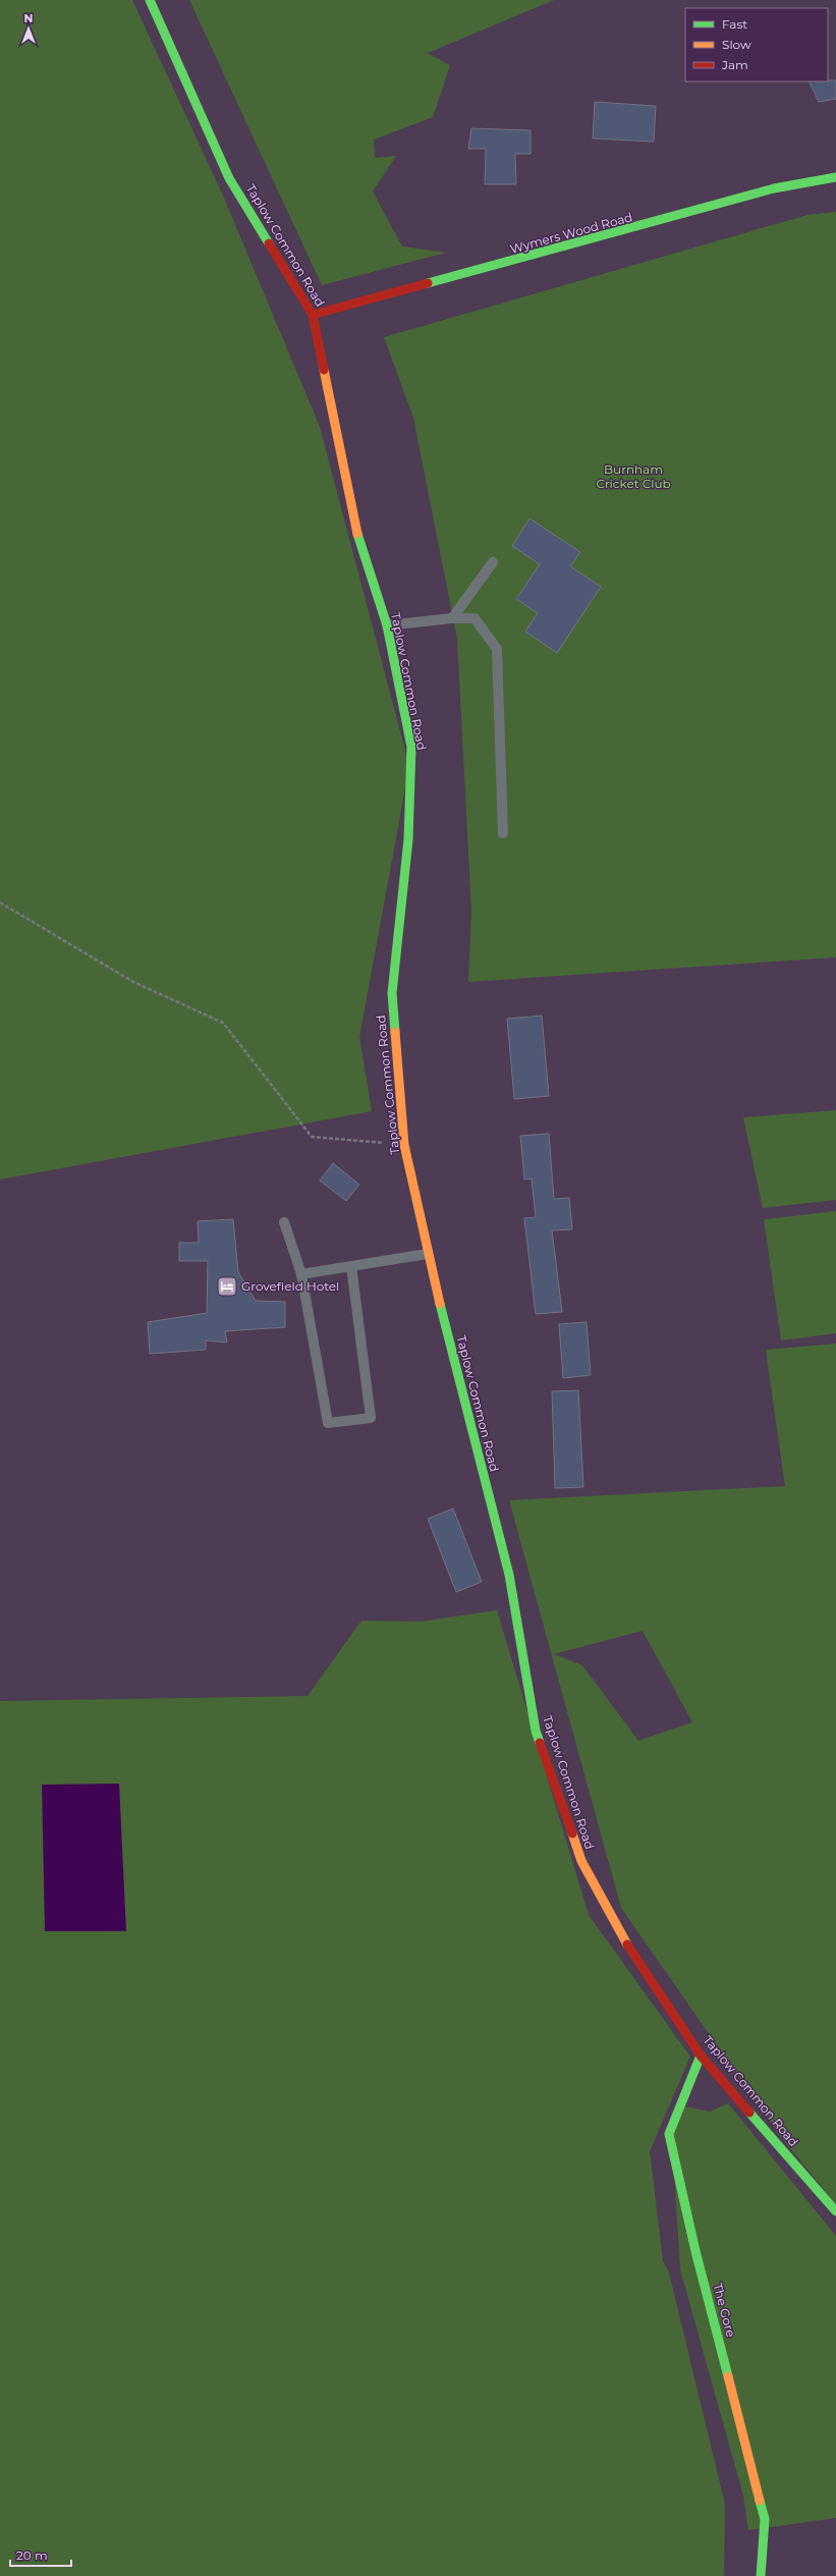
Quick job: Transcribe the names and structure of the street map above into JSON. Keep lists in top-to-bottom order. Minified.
{"streets":{"street":["Wymers Wood Road","Taplow Common Road","The Gore"]},"crossings":[["Wymers Wood Road","Taplow Common Road"],["Taplow Common Road","The Gore"]],"parks":["Burnham Cricket Club"],"places":{"hotel":["Grovefield Hotel"]},"legend":["Fast","Slow","Jam"],"scale_bar":"20 m","north":"top"}
